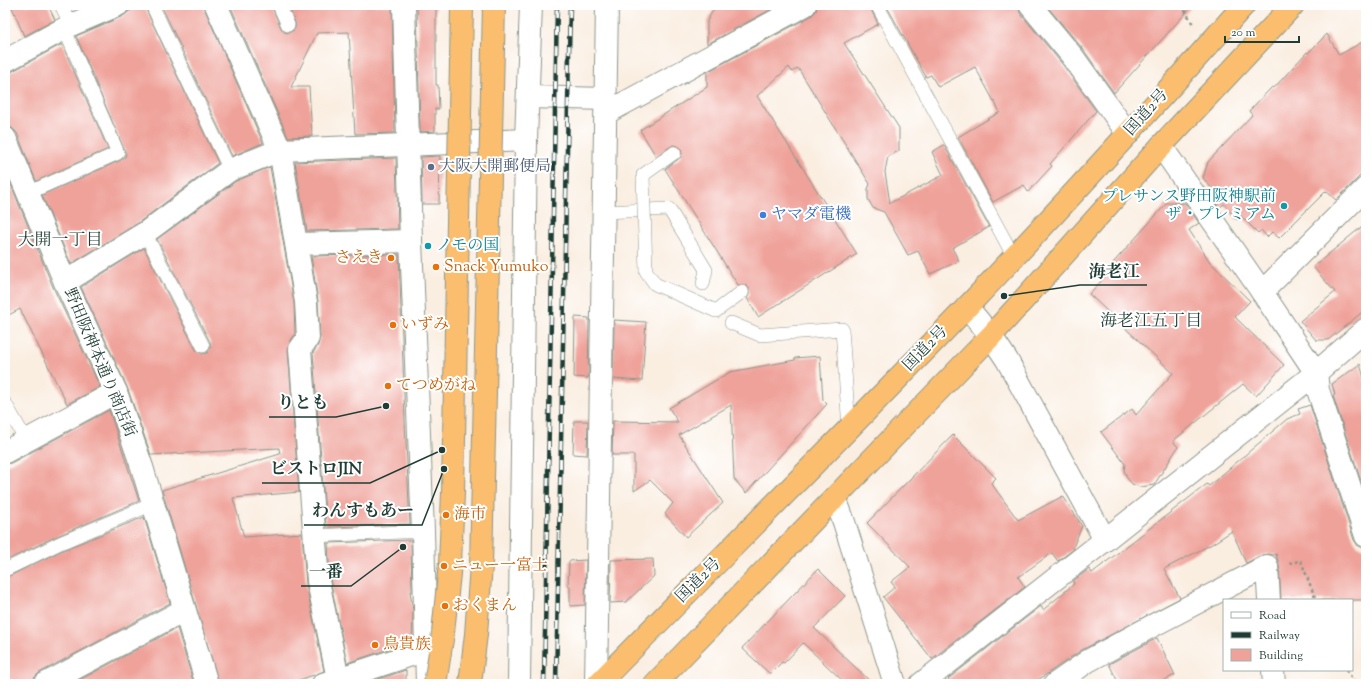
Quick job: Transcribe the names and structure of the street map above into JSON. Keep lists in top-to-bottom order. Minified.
{"streets":{"highway":["国道2号"],"street":["野田阪神本通り商店街"]},"districts":["大開一丁目","海老江五丁目"],"places":["大阪大開郵便局","プレサンス野田阪神駅前 ザ・プレミアム","ヤマダ電機","ノモの国","さえき","Snack Yumuko","海老江","いずみ","てつめがね","りとも","ビストロJIN","わんすもあー","海市","一番","ニュー一富士","おくまん","鳥貴族"],"legend":["Road","Railway","Building"],"scale_bar":"20 m"}
